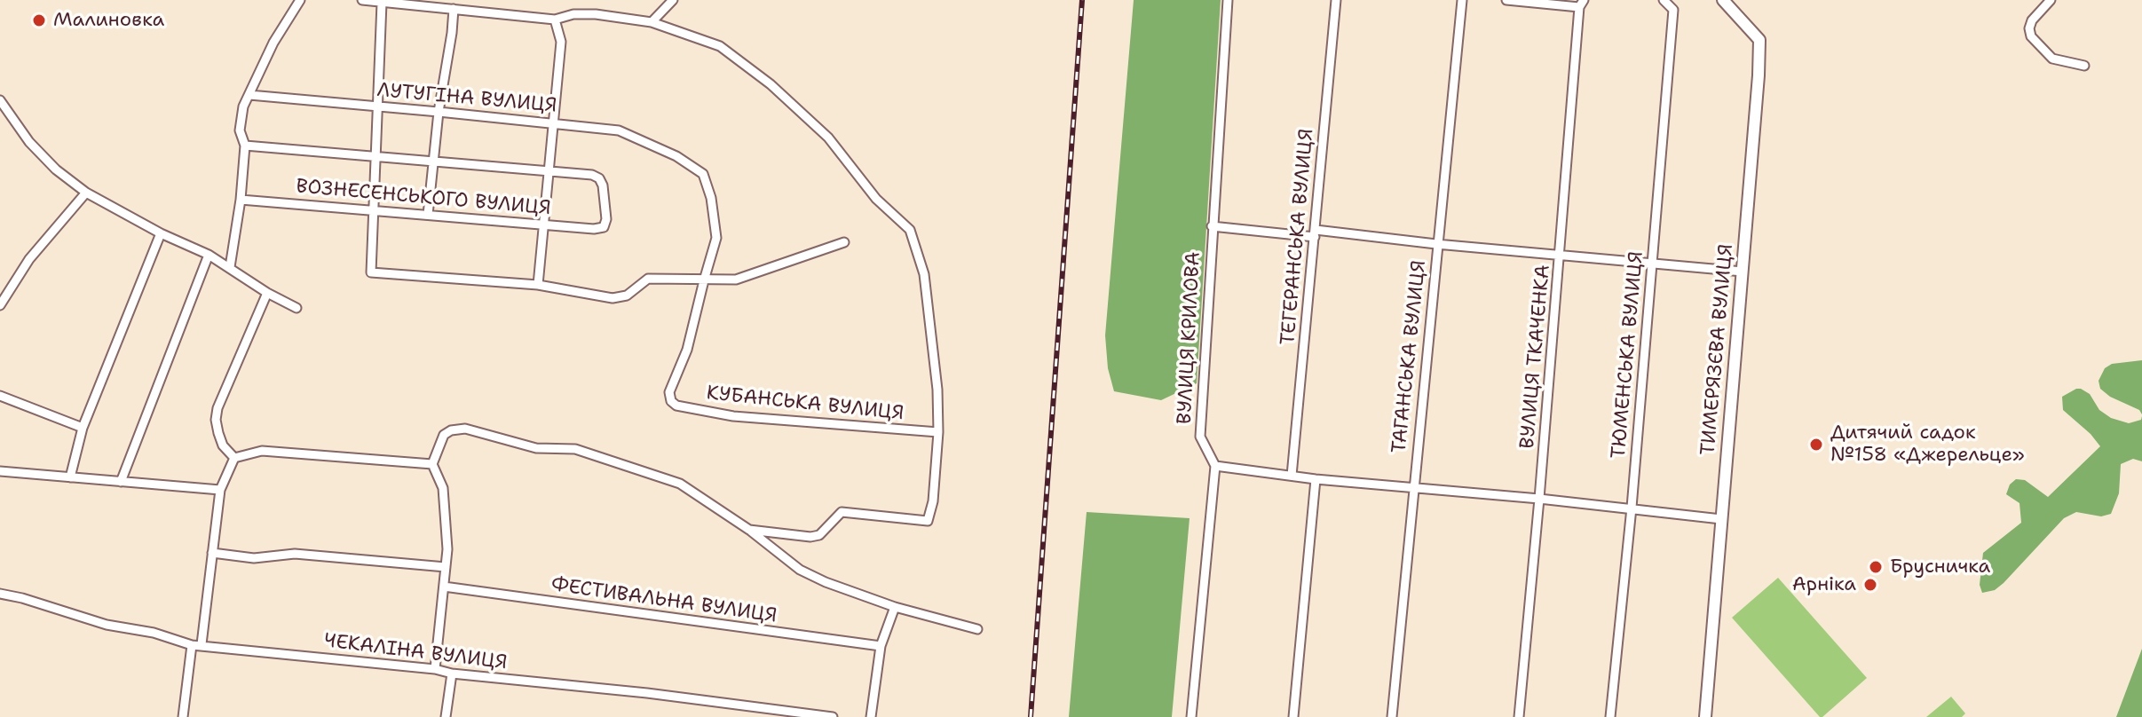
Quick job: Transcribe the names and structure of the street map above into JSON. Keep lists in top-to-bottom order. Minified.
{"streets":{"street":["ЛУТУГІНА ВУЛИЦЯ","ВОЗНЕСЕНСЬКОГО ВУЛИЦЯ","ТЕГЕРАНСЬКА ВУЛИЦЯ","ВУЛИЦЯ КРИЛОВА","ТИМЕРЯЗЄВА ВУЛИЦЯ","ТЮМЕНСЬКА ВУЛИЦЯ","ТАГАНСЬКА ВУЛИЦЯ","ВУЛИЦЯ ТКАЧЕНКА","КУБАНСЬКА ВУЛИЦЯ","ФЕСТИВАЛЬНА ВУЛИЦЯ","ЧЕКАЛІНА ВУЛИЦЯ"]},"crossings":[["ЛУТУГІНА ВУЛИЦЯ","КУБАНСЬКА ВУЛИЦЯ"]],"places":["Малиновка","Дитячий садок №158 «Джерельце»","Брусничка","Арніка"]}
